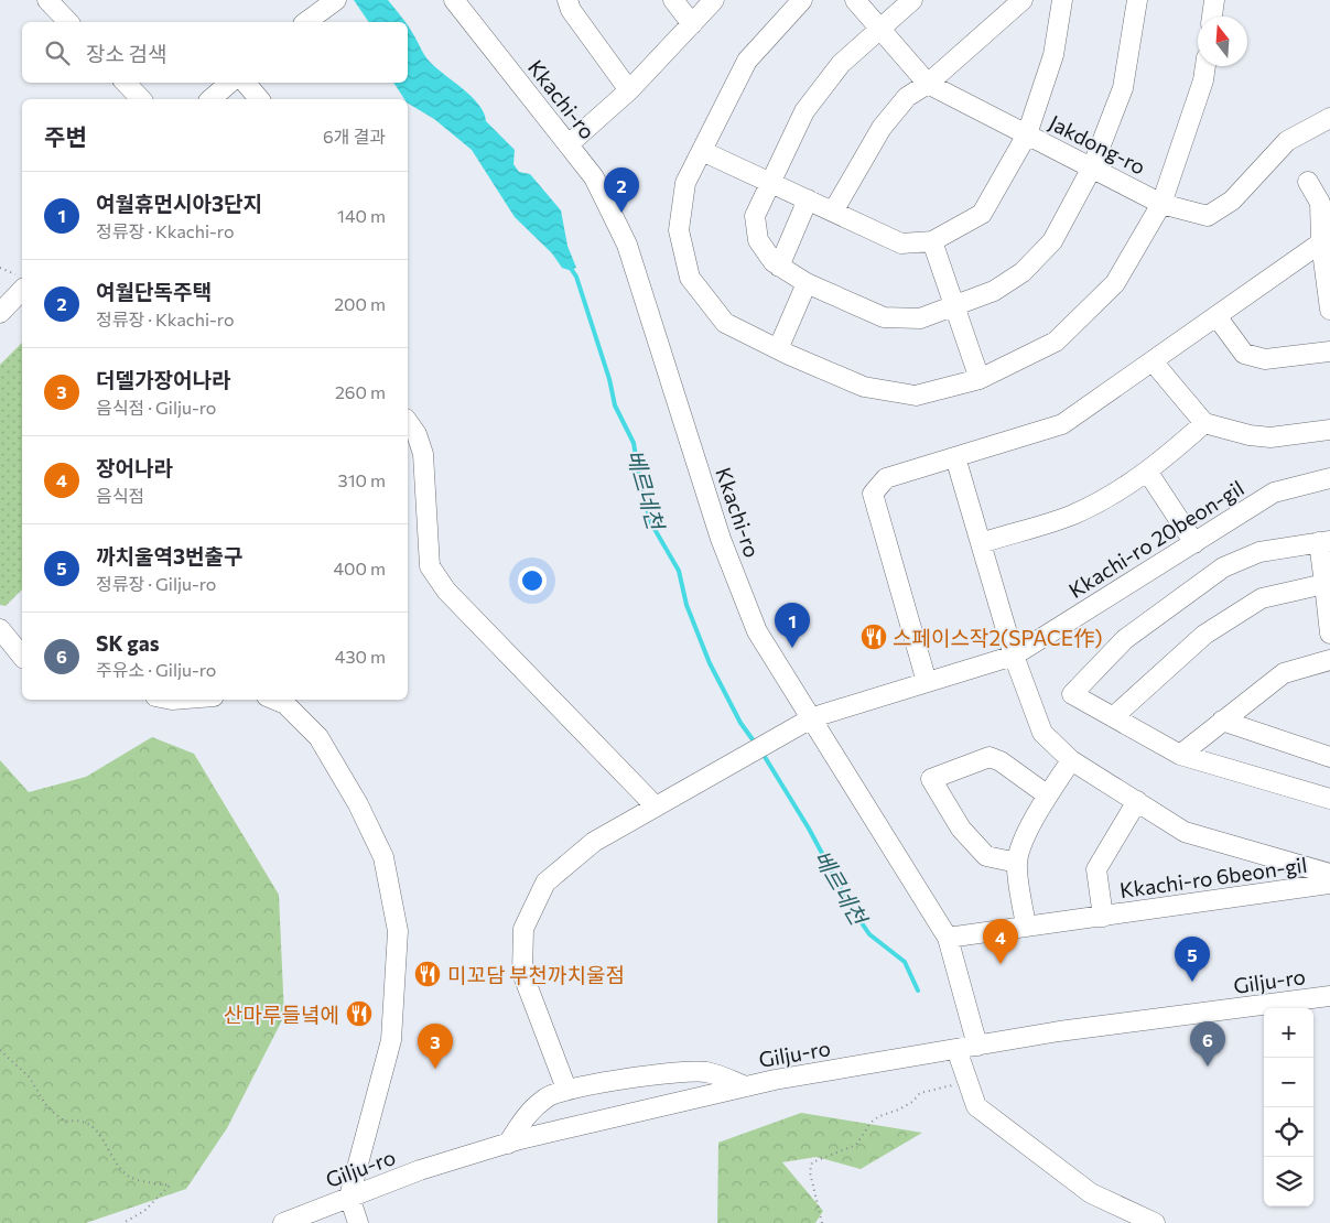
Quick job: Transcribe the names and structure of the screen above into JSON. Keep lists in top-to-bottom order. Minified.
{"streets":{"street":["Kkachi-ro","Jakdong-ro","Kkachi-ro 20beon-gil","Kkachi-ro 6beon-gil","Gilju-ro"]},"crossings":[["Kkachi-ro","Kkachi-ro 20beon-gil"],["Kkachi-ro","Kkachi-ro 6beon-gil"],["Kkachi-ro","Gilju-ro"]],"water":["베르네천"],"places":{"restaurant":["스페이스작2(SPACE作)","미꼬담 부천까치울점","산마루들녘에"]},"north":"top","page":{"search":"장소 검색","heading":["주변","6개 결과"],"pins":["2","1","4","5","6","3"],"list":[{"mark":"1","name":"여월휴먼시아3단지","note":"정류장 · Kkachi-ro","value":"140 m"},{"mark":"2","name":"여월단독주택","note":"정류장 · Kkachi-ro","value":"200 m"},{"mark":"3","name":"더델가장어나라","note":"음식점 · Gilju-ro","value":"260 m"},{"mark":"4","name":"장어나라","note":"음식점","value":"310 m"},{"mark":"5","name":"까치울역3번출구","note":"정류장 · Gilju-ro","value":"400 m"},{"mark":"6","name":"SK gas","note":"주유소 · Gilju-ro","value":"430 m"}],"map_buttons":["+","−"]}}
